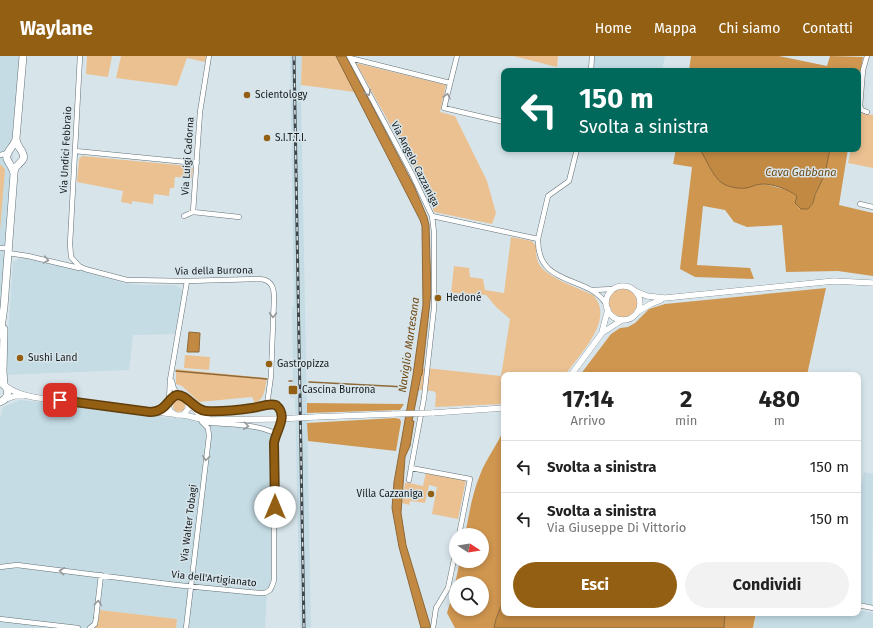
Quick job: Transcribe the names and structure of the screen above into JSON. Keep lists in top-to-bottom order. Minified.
{"streets":{"street":["Via Undici Febbraio","Via Luigi Cadorna","Via Angelo Cazzaniga","Via della Burrona","Via Walter Tobagi","Via dell'Artigianato"]},"crossings":[["Via Undici Febbraio","Via della Burrona"],["Via della Burrona","Via dell'Artigianato"],["Via Walter Tobagi","Via dell'Artigianato"]],"one_way":["Via Angelo Cazzaniga","Via Walter Tobagi"],"water":["Cava Gabbana","Naviglio Martesana"],"places":{"other":["Scientology","S.I.T.T.I.","Hedoné","Sushi Land","Gastropizza","Villa Cazzaniga"],"transit":["Cascina Burrona"]},"north":"right","page":{"header":"Waylane","nav":["Home","Mappa","Chi siamo","Contatti"],"turn":["150 m","Svolta a sinistra"],"eta":["17:14","Arrivo","2","min","480","m"],"list":[{"name":"Svolta a sinistra","value":"150 m"},{"name":"Svolta a sinistra","note":"Via Giuseppe Di Vittorio","value":"150 m"}],"buttons":["Esci","Condividi"]}}
